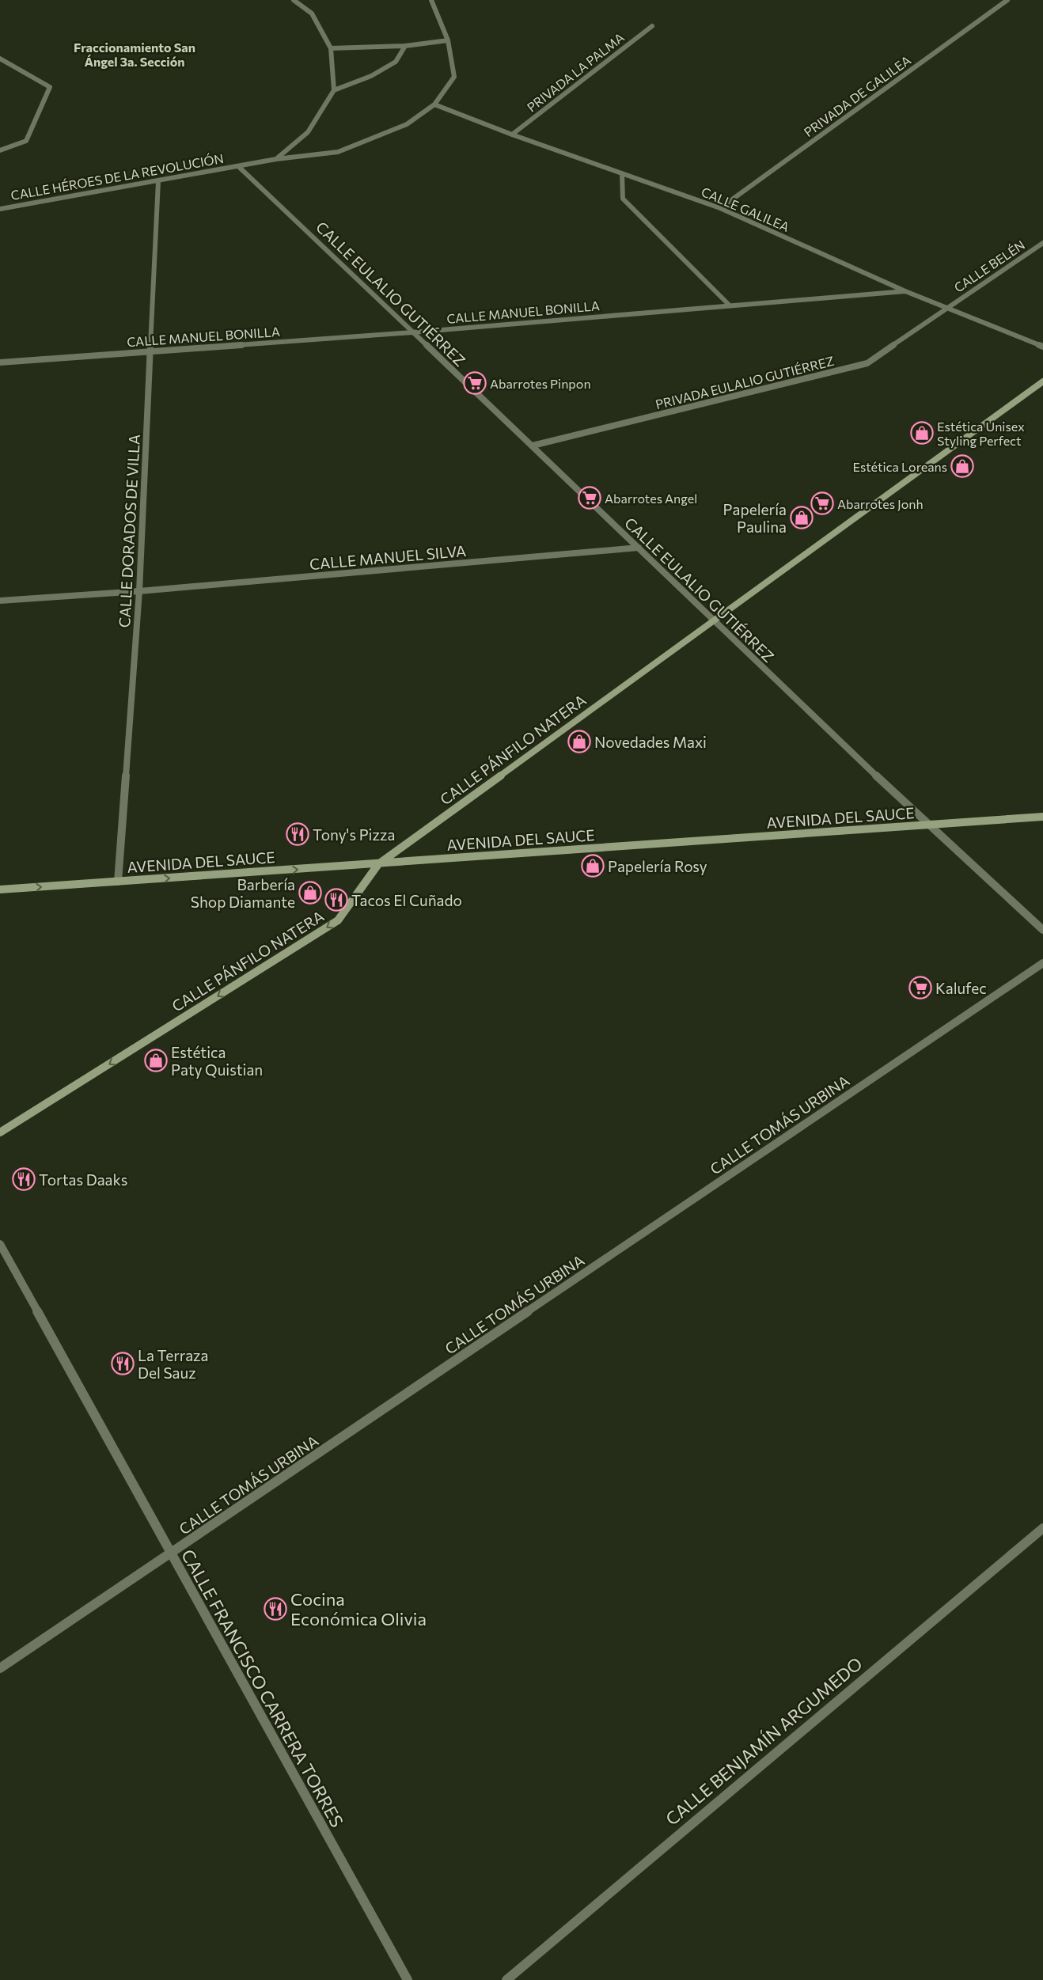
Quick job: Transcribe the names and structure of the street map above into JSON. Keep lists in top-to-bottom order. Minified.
{"streets":{"main road":["CALLE PÁNFILO NATERA","AVENIDA DEL SAUCE"],"street":["PRIVADA LA PALMA","PRIVADA DE GALILEA","CALLE HÉROES DE LA REVOLUCIÓN","CALLE GALILEA","CALLE BELÉN","CALLE EULALIO GUTIÉRREZ","CALLE MANUEL BONILLA","PRIVADA EULALIO GUTIÉRREZ","CALLE DORADOS DE VILLA","CALLE MANUEL SILVA","CALLE TOMÁS URBINA","CALLE FRANCISCO CARRERA TORRES","CALLE BENJAMÍN ARGUMEDO"]},"crossings":[["PRIVADA LA PALMA","CALLE GALILEA"],["PRIVADA DE GALILEA","CALLE GALILEA"],["CALLE HÉROES DE LA REVOLUCIÓN","CALLE EULALIO GUTIÉRREZ"],["CALLE HÉROES DE LA REVOLUCIÓN","CALLE DORADOS DE VILLA"],["CALLE GALILEA","CALLE BELÉN"],["CALLE GALILEA","CALLE MANUEL BONILLA"],["CALLE GALILEA","PRIVADA EULALIO GUTIÉRREZ"],["CALLE BELÉN","PRIVADA EULALIO GUTIÉRREZ"],["CALLE EULALIO GUTIÉRREZ","CALLE MANUEL BONILLA"],["CALLE EULALIO GUTIÉRREZ","PRIVADA EULALIO GUTIÉRREZ"],["CALLE EULALIO GUTIÉRREZ","CALLE MANUEL SILVA"],["CALLE EULALIO GUTIÉRREZ","CALLE PÁNFILO NATERA"],["CALLE EULALIO GUTIÉRREZ","AVENIDA DEL SAUCE"],["CALLE MANUEL BONILLA","CALLE DORADOS DE VILLA"],["CALLE DORADOS DE VILLA","CALLE MANUEL SILVA"],["CALLE DORADOS DE VILLA","AVENIDA DEL SAUCE"],["CALLE PÁNFILO NATERA","AVENIDA DEL SAUCE"],["CALLE TOMÁS URBINA","CALLE FRANCISCO CARRERA TORRES"]],"one_way":["CALLE PÁNFILO NATERA","AVENIDA DEL SAUCE"],"districts":["Fraccionamiento San Ángel 3a. Sección"],"places":{"supermarket":["Abarrotes Pinpon","Abarrotes Angel","Abarrotes Jonh","Kalufec"],"shop":["Estética Unisex Styling Perfect","Estética Loreans","Papelería Paulina","Novedades Maxi","Papelería Rosy","Barbería Shop Diamante","Estética Paty Quistian"],"restaurant":["Tony's Pizza","Tacos El Cuñado","Tortas Daaks","La Terraza Del Sauz","Cocina Económica Olivia"]}}
